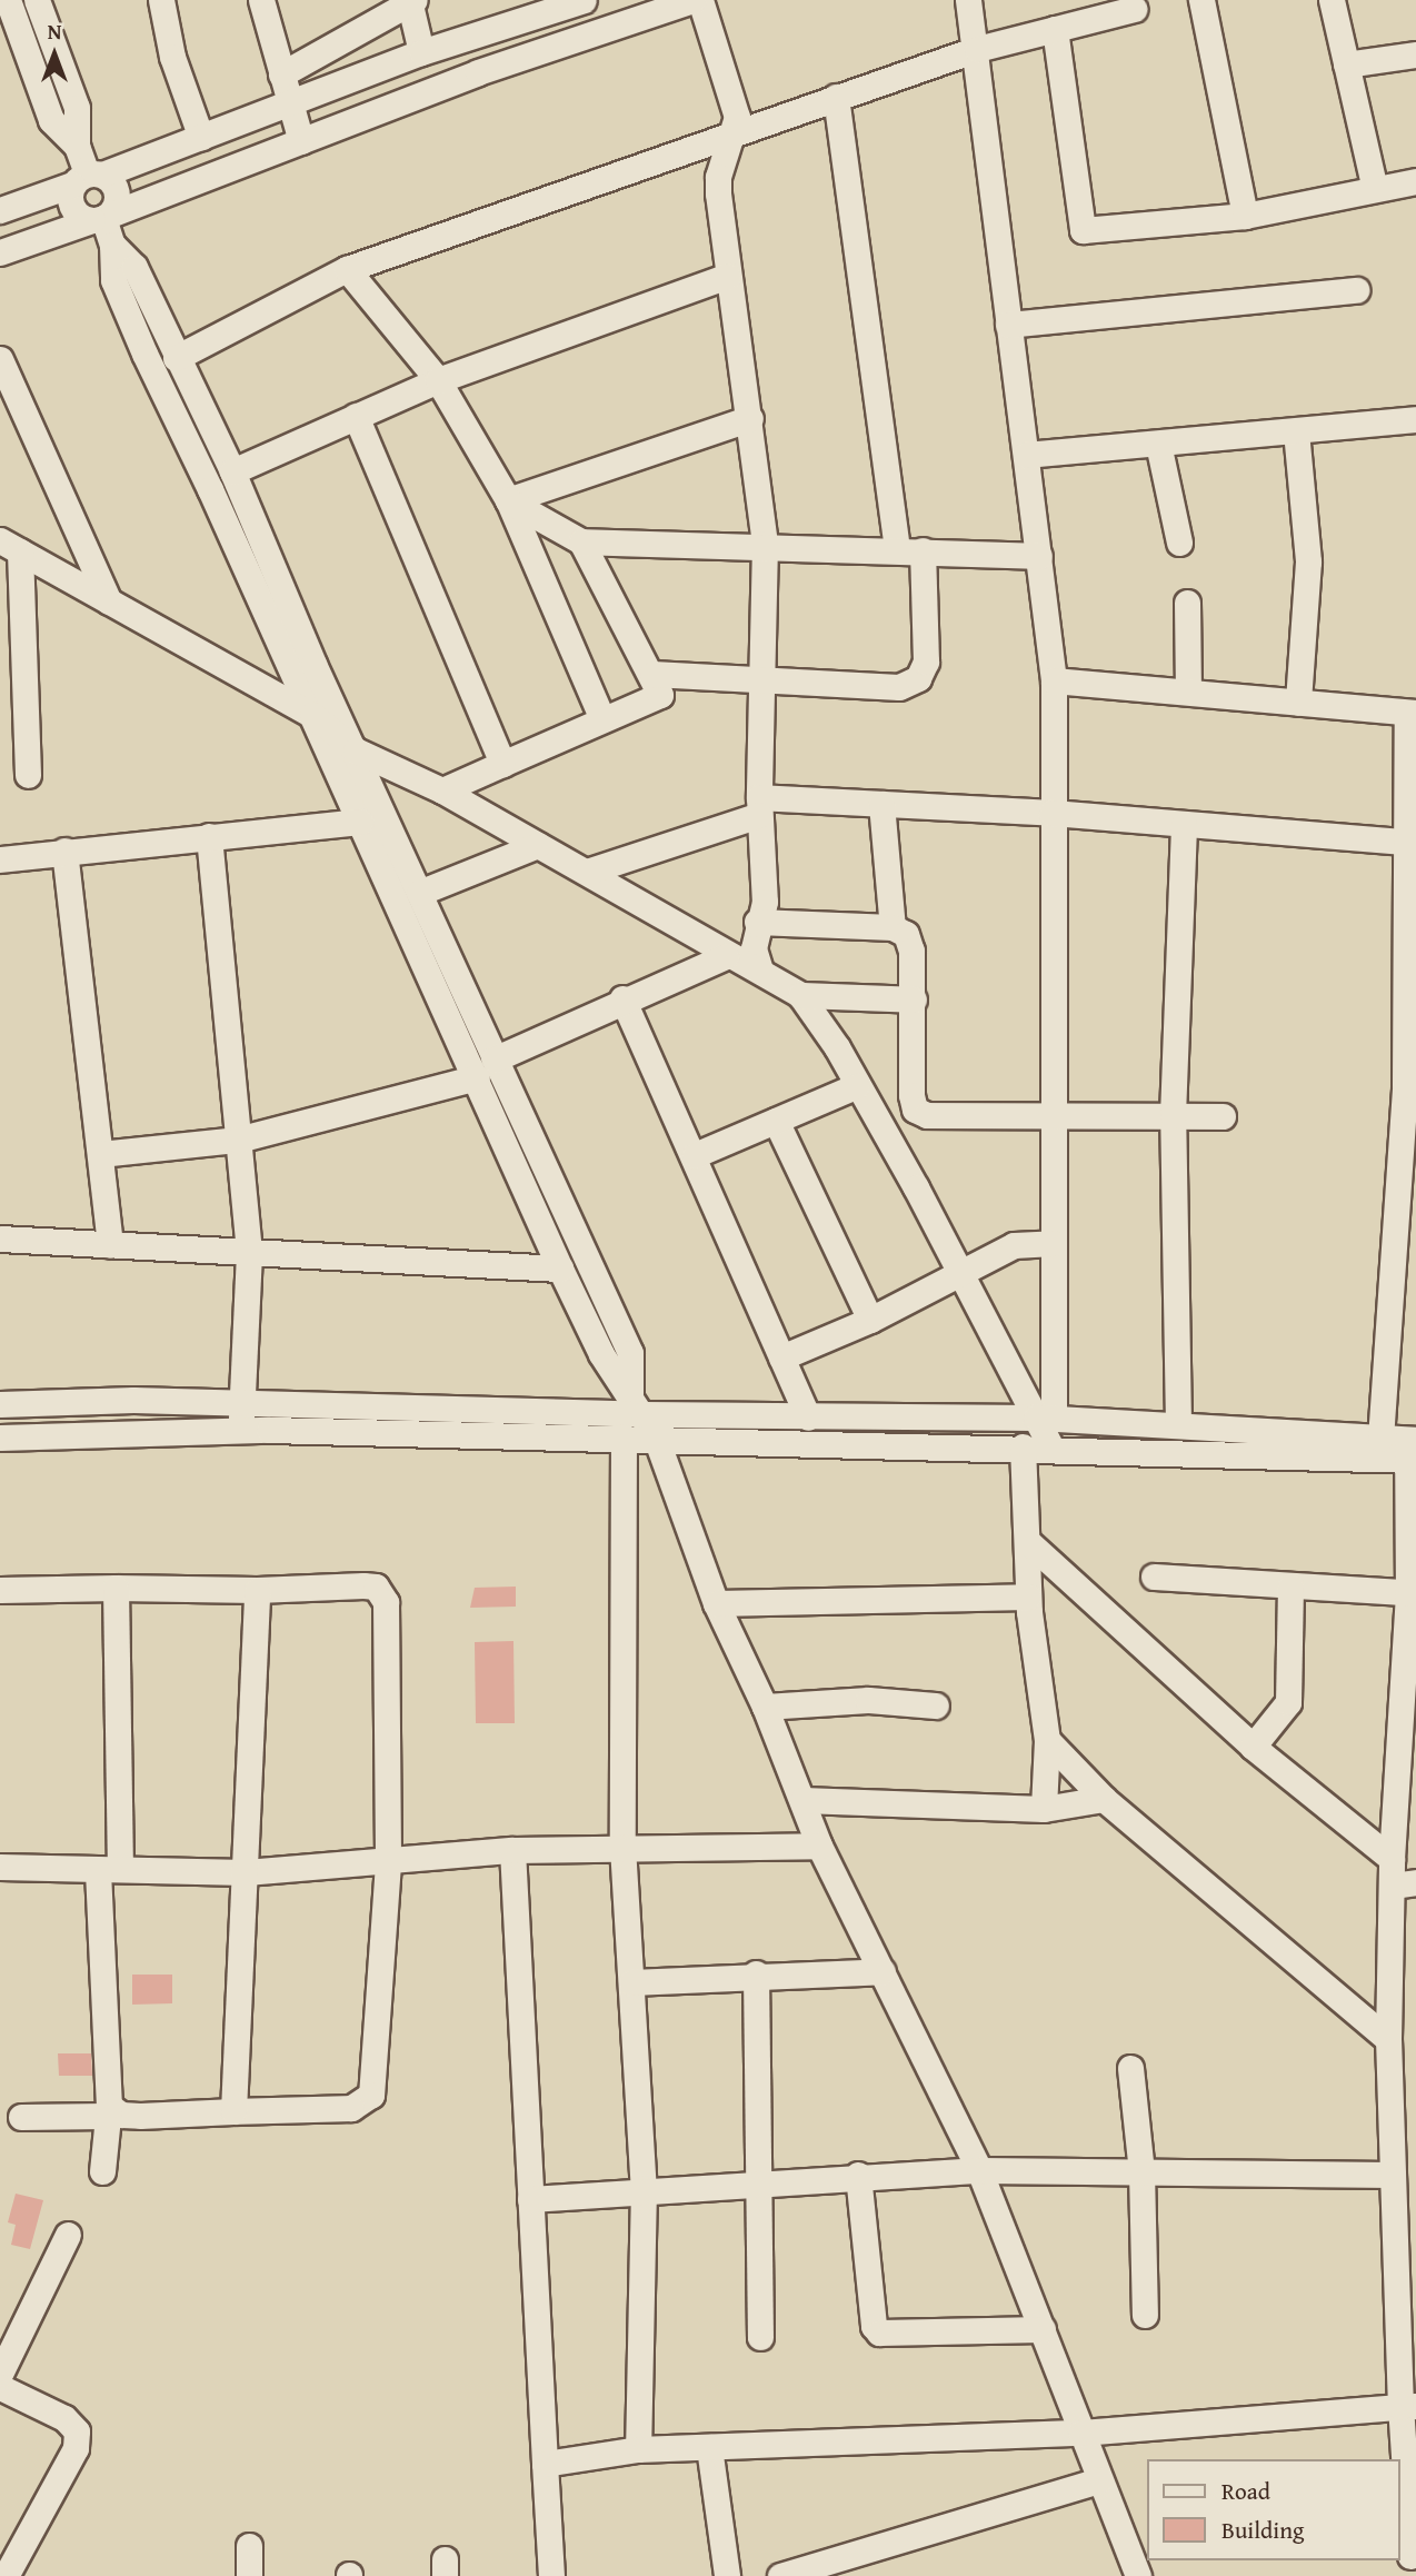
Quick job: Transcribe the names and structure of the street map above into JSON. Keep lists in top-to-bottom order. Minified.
{"legend":["Road","Building"],"north":"top"}
